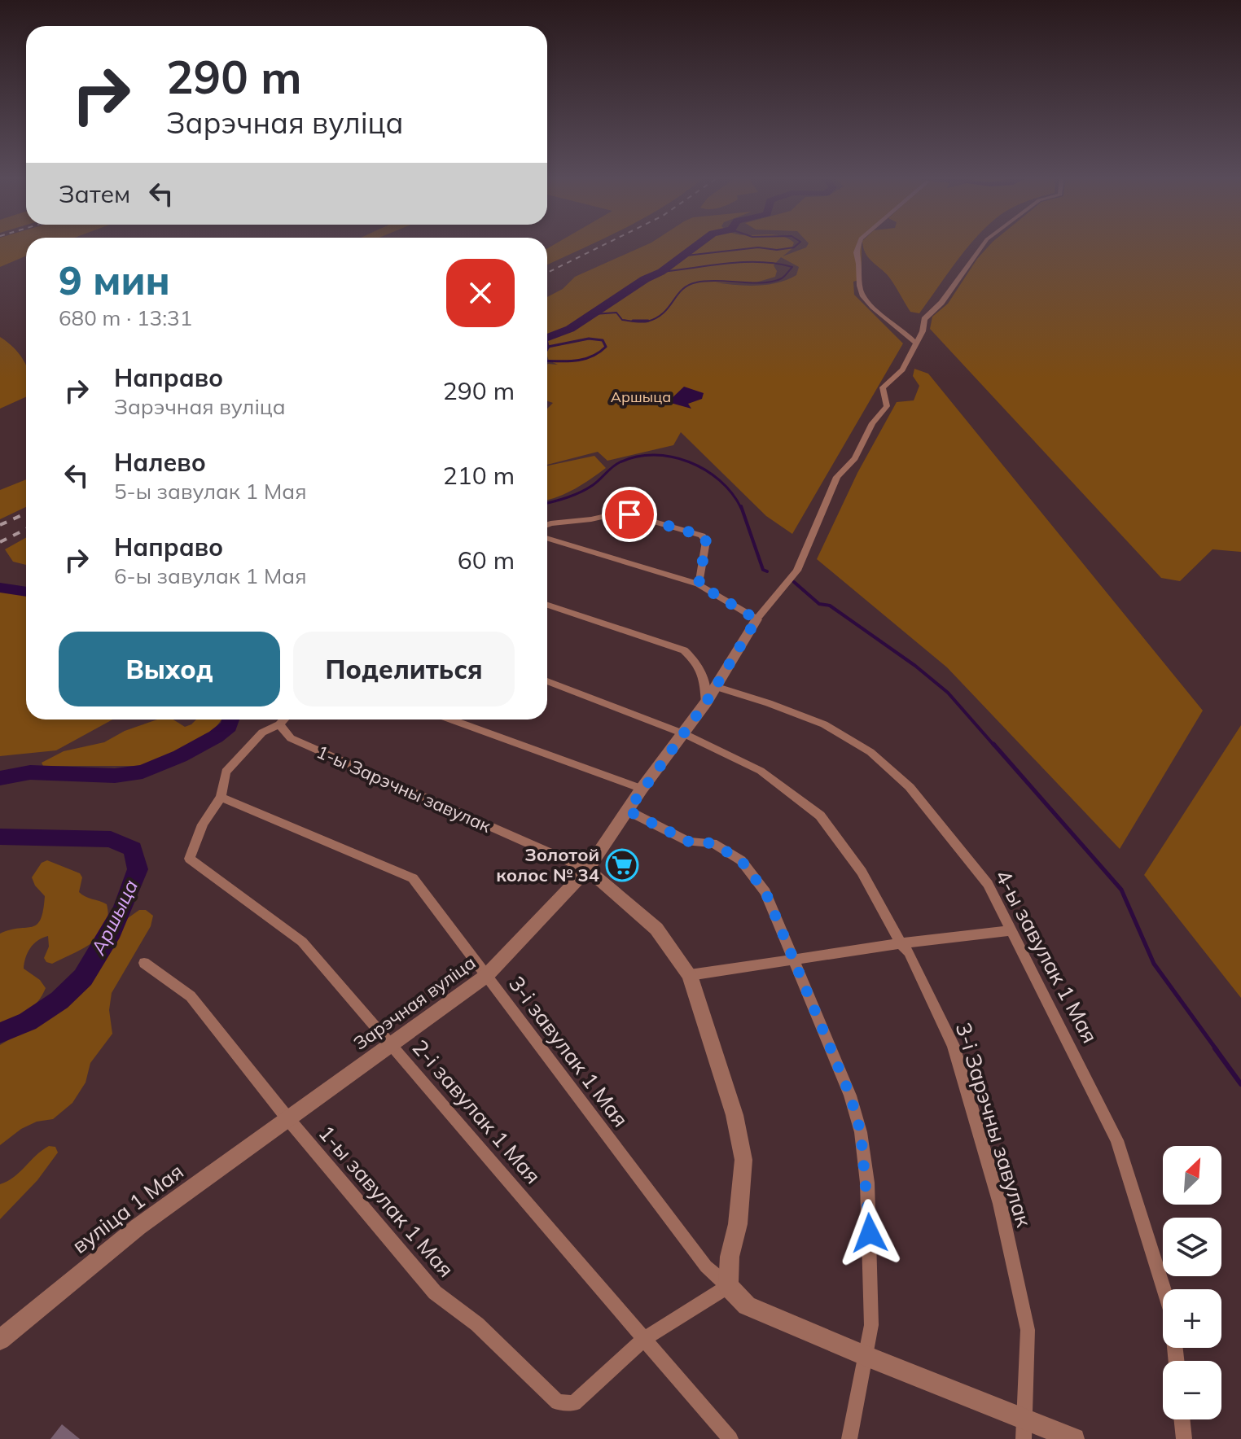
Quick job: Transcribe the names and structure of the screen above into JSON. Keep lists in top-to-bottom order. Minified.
{"streets":{"street":["1-ы Зарэчны завулак","4-ы завулак 1 Мая","Зарэчная вуліца","3-і завулак 1 Мая","2-і завулак 1 Мая","3-і Зарэчны завулак","1-ы завулак 1 Мая","вуліца 1 Мая"]},"crossings":[["1-ы Зарэчны завулак","Зарэчная вуліца"],["1-ы Зарэчны завулак","3-і завулак 1 Мая"],["1-ы Зарэчны завулак","1-ы завулак 1 Мая"],["4-ы завулак 1 Мая","Зарэчная вуліца"],["Зарэчная вуліца","3-і завулак 1 Мая"],["Зарэчная вуліца","2-і завулак 1 Мая"],["Зарэчная вуліца","3-і Зарэчны завулак"],["Зарэчная вуліца","1-ы завулак 1 Мая"],["Зарэчная вуліца","вуліца 1 Мая"],["3-і завулак 1 Мая","2-і завулак 1 Мая"],["3-і завулак 1 Мая","1-ы завулак 1 Мая"],["2-і завулак 1 Мая","1-ы завулак 1 Мая"],["1-ы завулак 1 Мая","вуліца 1 Мая"]],"water":["Аршыца"],"parks":["Аршыца"],"places":{"supermarket":["Золотой колос № 34"]},"north":"top right","page":{"turn":["290 m","Зарэчная вуліца"],"then":"Затем","heading":["9 мин","680 m · 13:31"],"list":[{"name":"Направо","note":"Зарэчная вуліца","value":"290 m"},{"name":"Налево","note":"5-ы завулак 1 Мая","value":"210 m"},{"name":"Направо","note":"6-ы завулак 1 Мая","value":"60 m"}],"buttons":["Выход","Поделиться"],"map_buttons":["+","−"]}}
